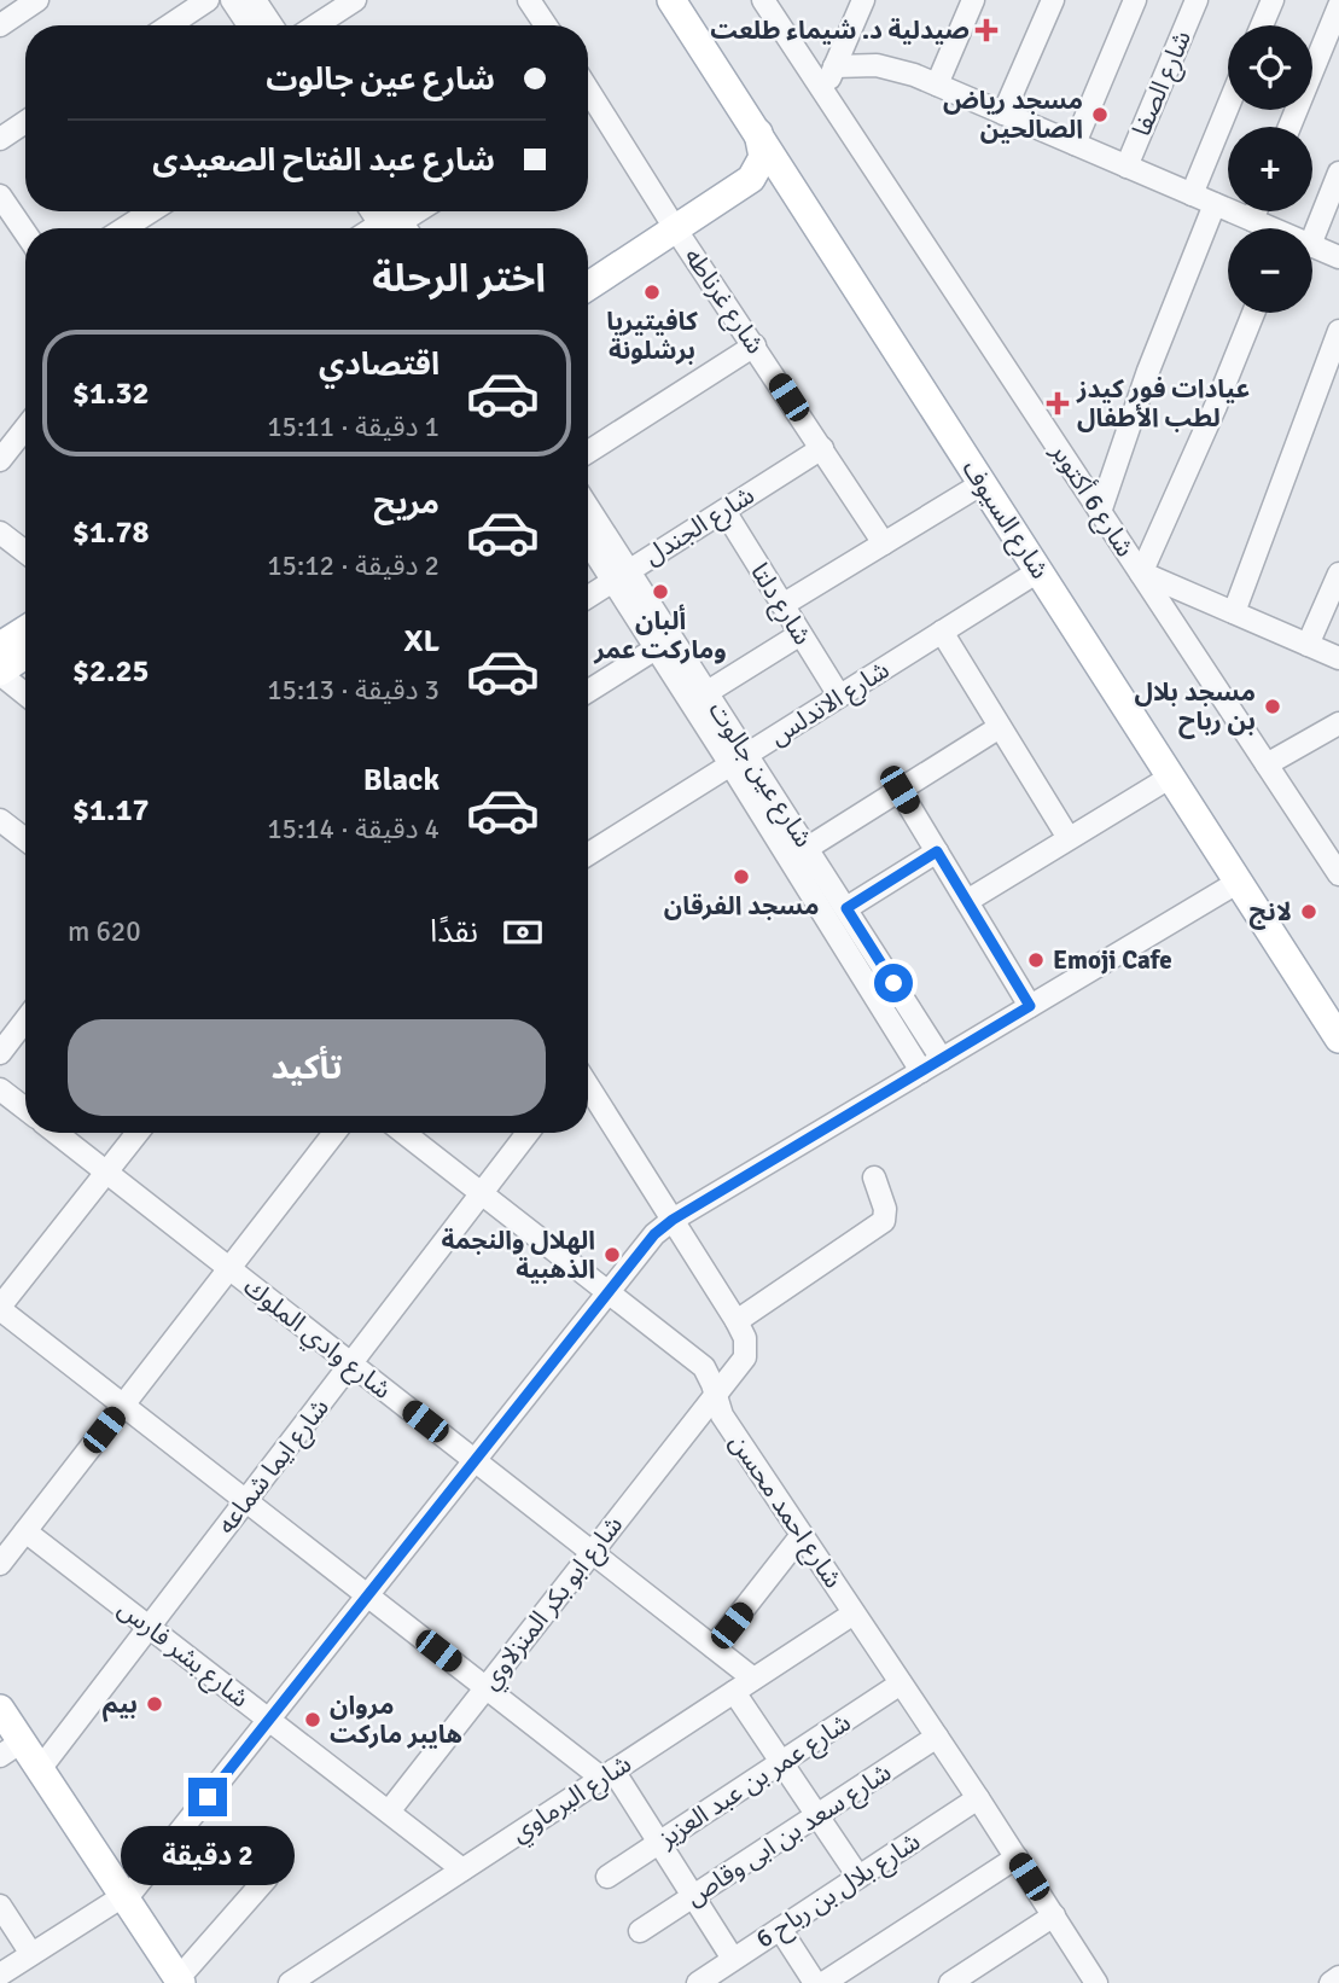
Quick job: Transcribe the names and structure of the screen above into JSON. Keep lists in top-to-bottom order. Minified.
{"streets":{"main road":["شارع السيوف"],"street":["شارع الصفا","شارع غرناطه","شارع 6 أكتوبر","شارع الجندل","شارع دلتا","شارع الاندلس","شارع عين جالوت","شارع وادي الملوك","شارع ايما شماعه","شارع احمد محسن","شارع ابو بكر المنزلاوي","شارع بشر فارس","شارع عمر بن عبد العزيز","شارع البرماوي","شارع سعد بن ابى وقاص","شارع بلال بن رباح 6"]},"crossings":[["شارع غرناطه","شارع الجندل"],["شارع السيوف","شارع الاندلس"],["شارع الجندل","شارع دلتا"],["شارع الجندل","شارع عين جالوت"],["شارع دلتا","شارع الاندلس"],["شارع الاندلس","شارع عين جالوت"],["شارع وادي الملوك","شارع ايما شماعه"],["شارع وادي الملوك","شارع ابو بكر المنزلاوي"],["شارع وادي الملوك","شارع البرماوي"],["شارع ايما شماعه","شارع احمد محسن"],["شارع ايما شماعه","شارع بشر فارس"],["شارع احمد محسن","شارع ابو بكر المنزلاوي"],["شارع احمد محسن","شارع عمر بن عبد العزيز"],["شارع احمد محسن","شارع البرماوي"],["شارع احمد محسن","شارع سعد بن ابى وقاص"],["شارع احمد محسن","شارع بلال بن رباح 6"],["شارع ابو بكر المنزلاوي","شارع بشر فارس"],["شارع بشر فارس","شارع البرماوي"]],"places":{"health":["صيدلية د. شيماء طلعت","عيادات فور كيدز لطب الأطفال"],"other":["مسجد رياض الصالحين","كافيتيريا برشلونة","ألبان وماركت عمر","مسجد بلال بن رباح","مسجد الفرقان","لانج","Emoji Cafe","الهلال والنجمة الذهبية","بيم","مروان هايبر ماركت"]},"page":{"map_buttons":["+","−"],"banner":["شارع عين جالوت","شارع عبد الفتاح الصعيدى"],"heading":"اختر الرحلة","list":[{"name":"اقتصادي","note":"1 دقيقة · 15:11","value":"$1.32"},{"name":"مريح","note":"2 دقيقة · 15:12","value":"$1.78"},{"name":"XL","note":"3 دقيقة · 15:13","value":"$2.25"},{"name":"Black","note":"4 دقيقة · 15:14","value":"$1.17"}],"pay":["نقدًا","620 m"],"buttons":"تأكيد","bubble":"2 دقيقة"}}
